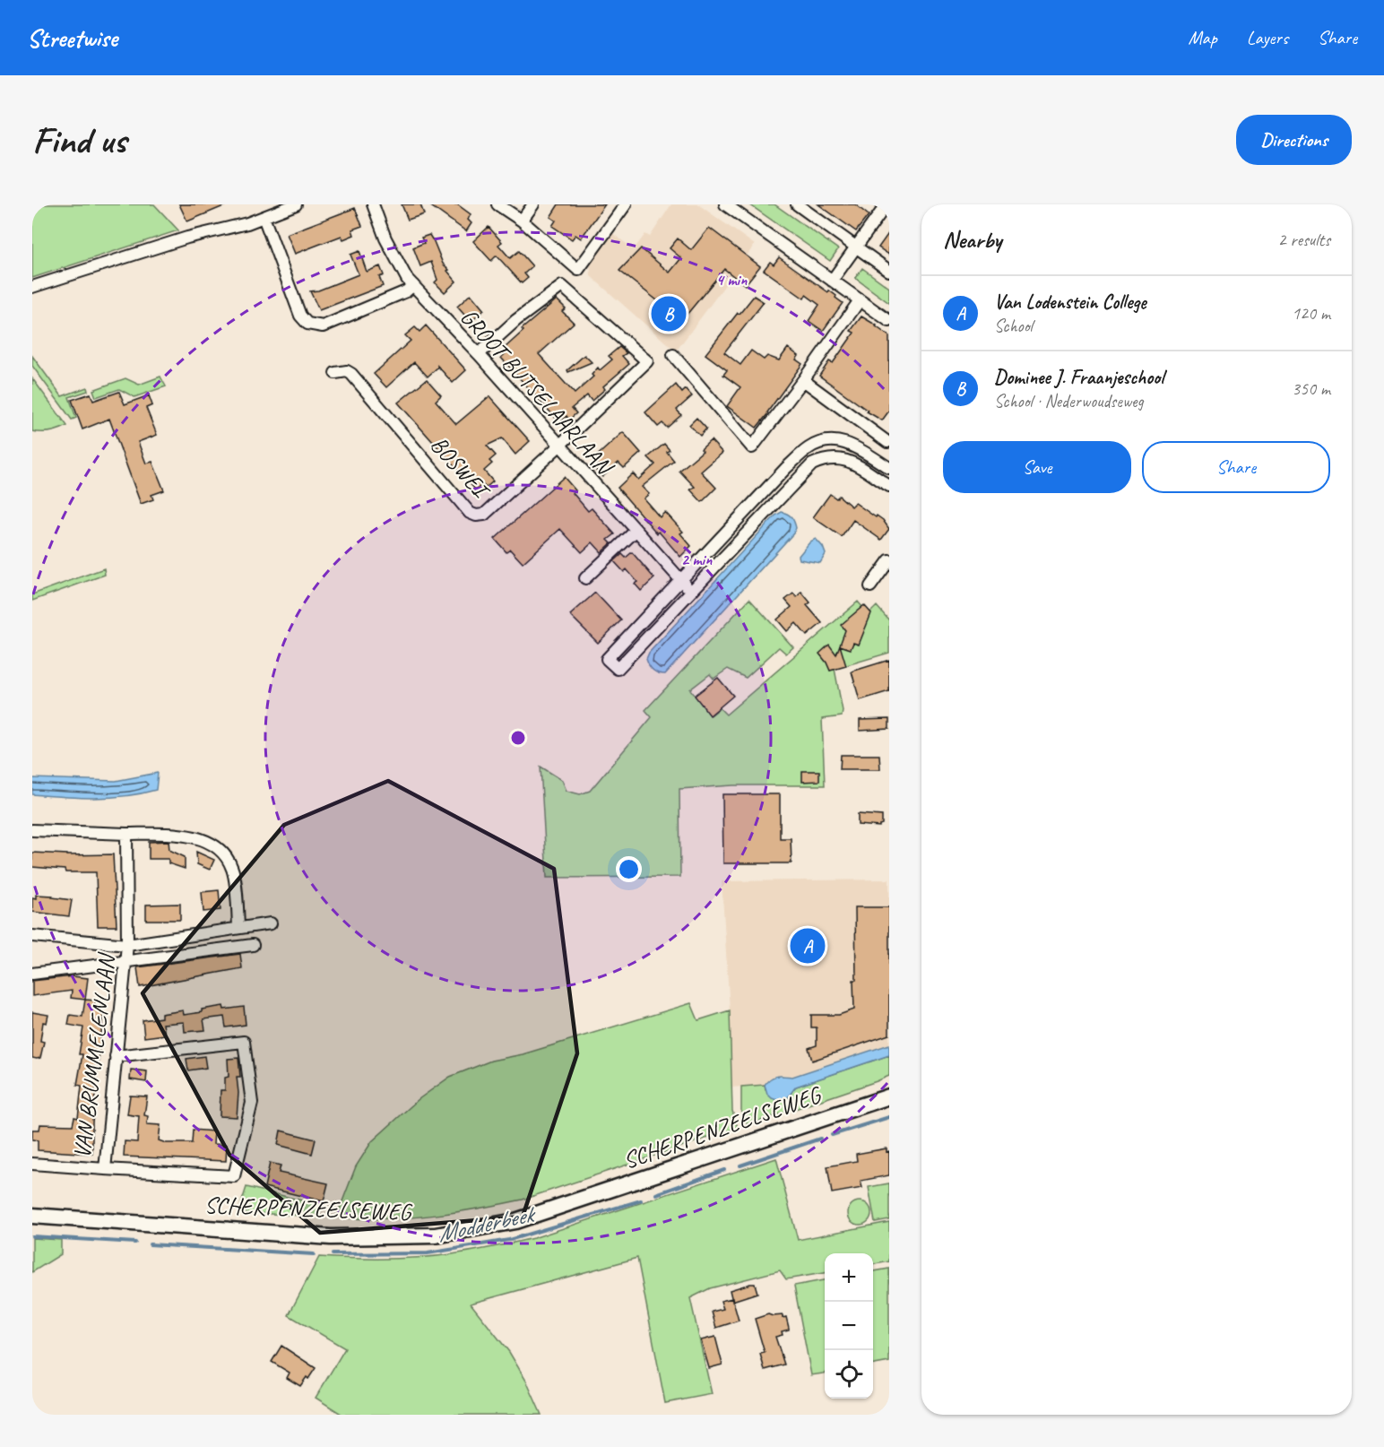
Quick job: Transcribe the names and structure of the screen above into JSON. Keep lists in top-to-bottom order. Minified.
{"streets":{"main road":["SCHERPENZEELSEWEG"],"street":["GROOT BUTSELAARLAAN","BOSWEI","VAN BRUMMELENLAAN"]},"crossings":[["GROOT BUTSELAARLAAN","BOSWEI"]],"water":["Modderbeek"],"page":{"header":"Streetwise","nav":["Map","Layers","Share"],"buttons":["Directions",["Save","Share"]],"title":"Find us","heading":["Nearby","2 results"],"list":[{"mark":"A","name":"Van Lodenstein College","note":"School","value":"120 m"},{"mark":"B","name":"Dominee J. Fraanjeschool","note":"School · Nederwoudseweg","value":"350 m"}],"pins":["B","A"],"map_buttons":["+","−"]},"rings":["4 min","2 min"]}
